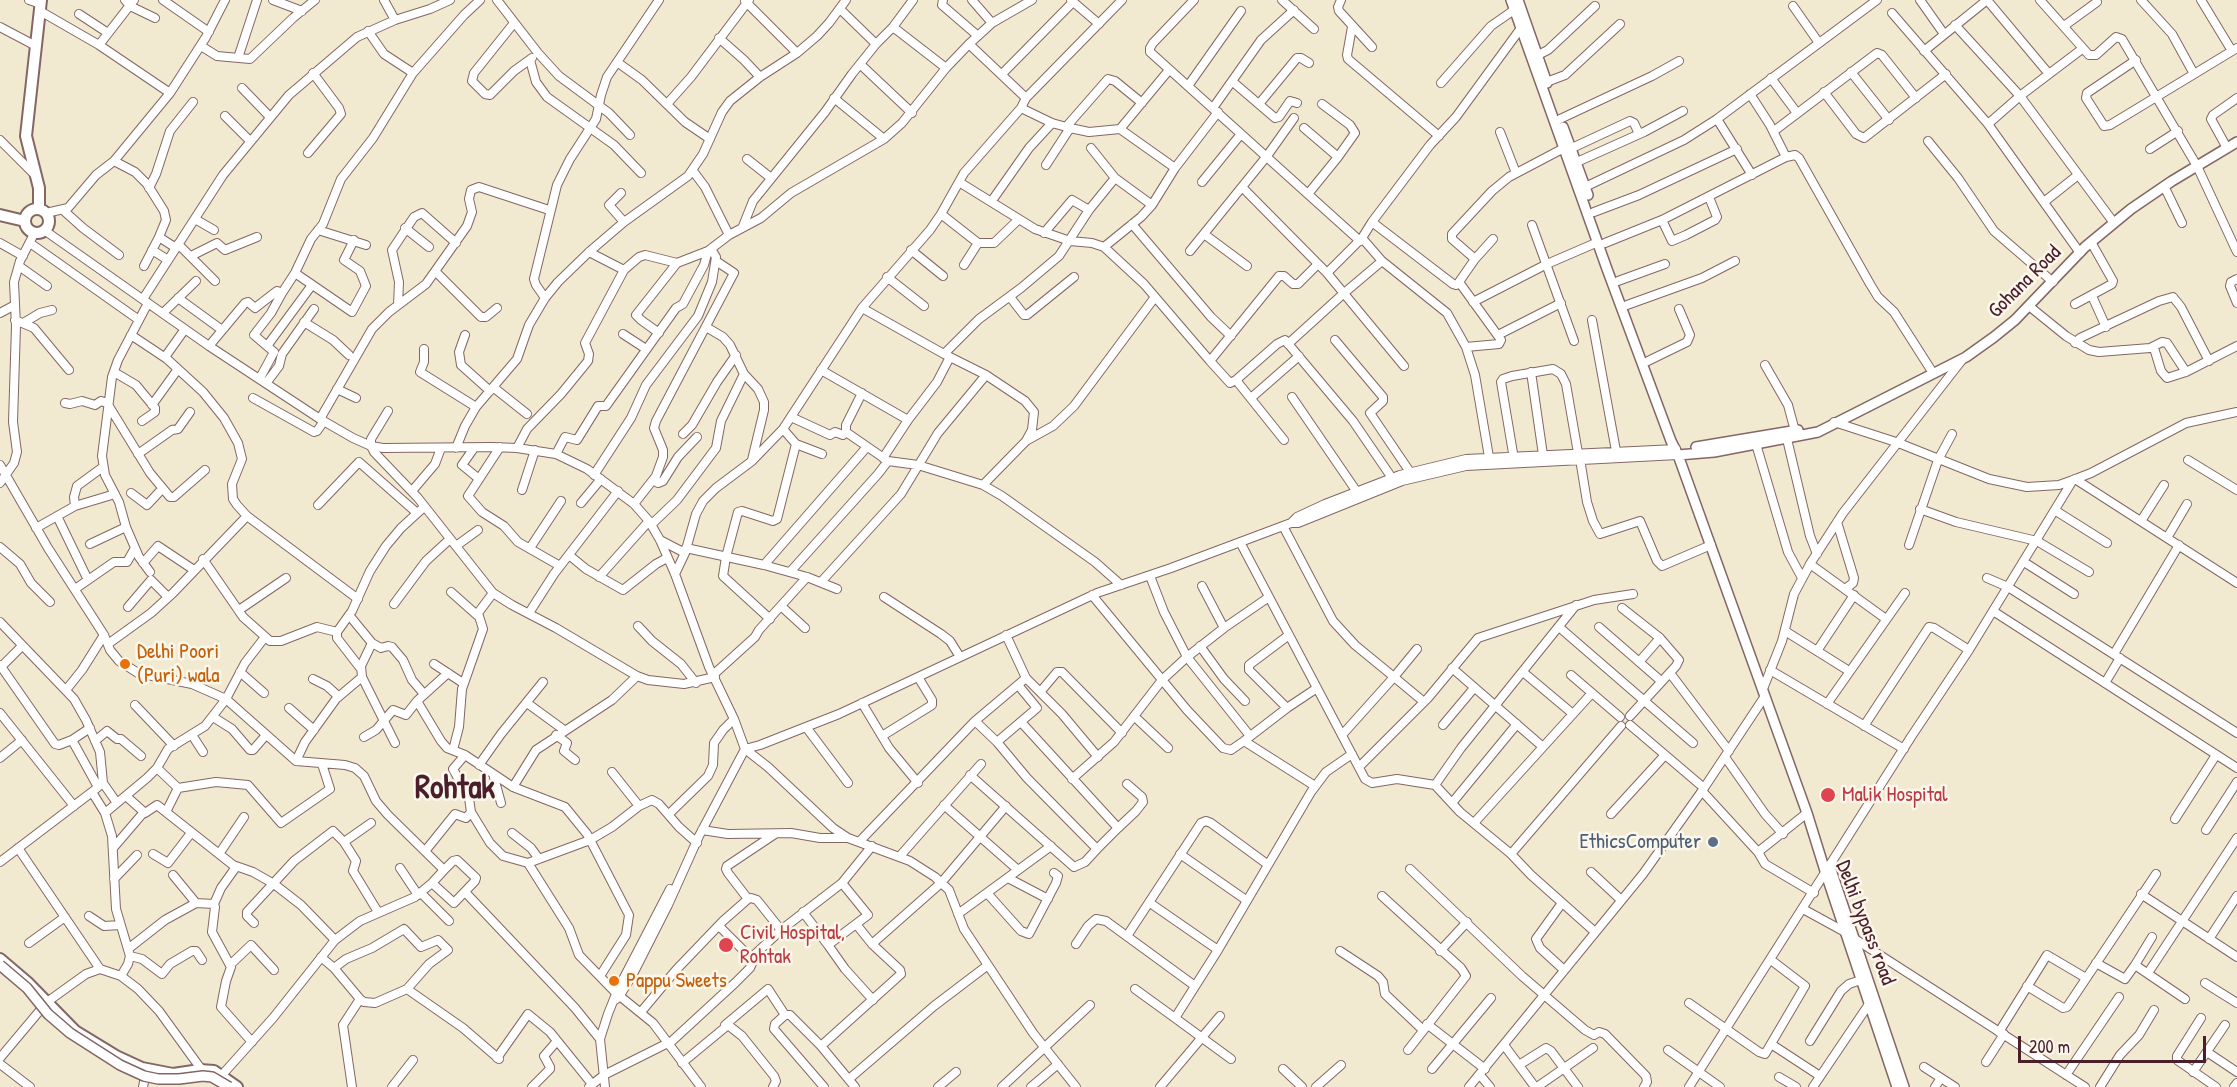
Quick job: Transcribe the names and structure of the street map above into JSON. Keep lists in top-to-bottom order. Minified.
{"streets":{"main road":["Gohana Road","Delhi bypass road"]},"districts":["Rohtak"],"places":["Delhi Poori (Puri) wala","Malik Hospital","EthicsComputer","Civil Hospital, Rohtak","Pappu Sweets"],"scale_bar":"200 m"}
